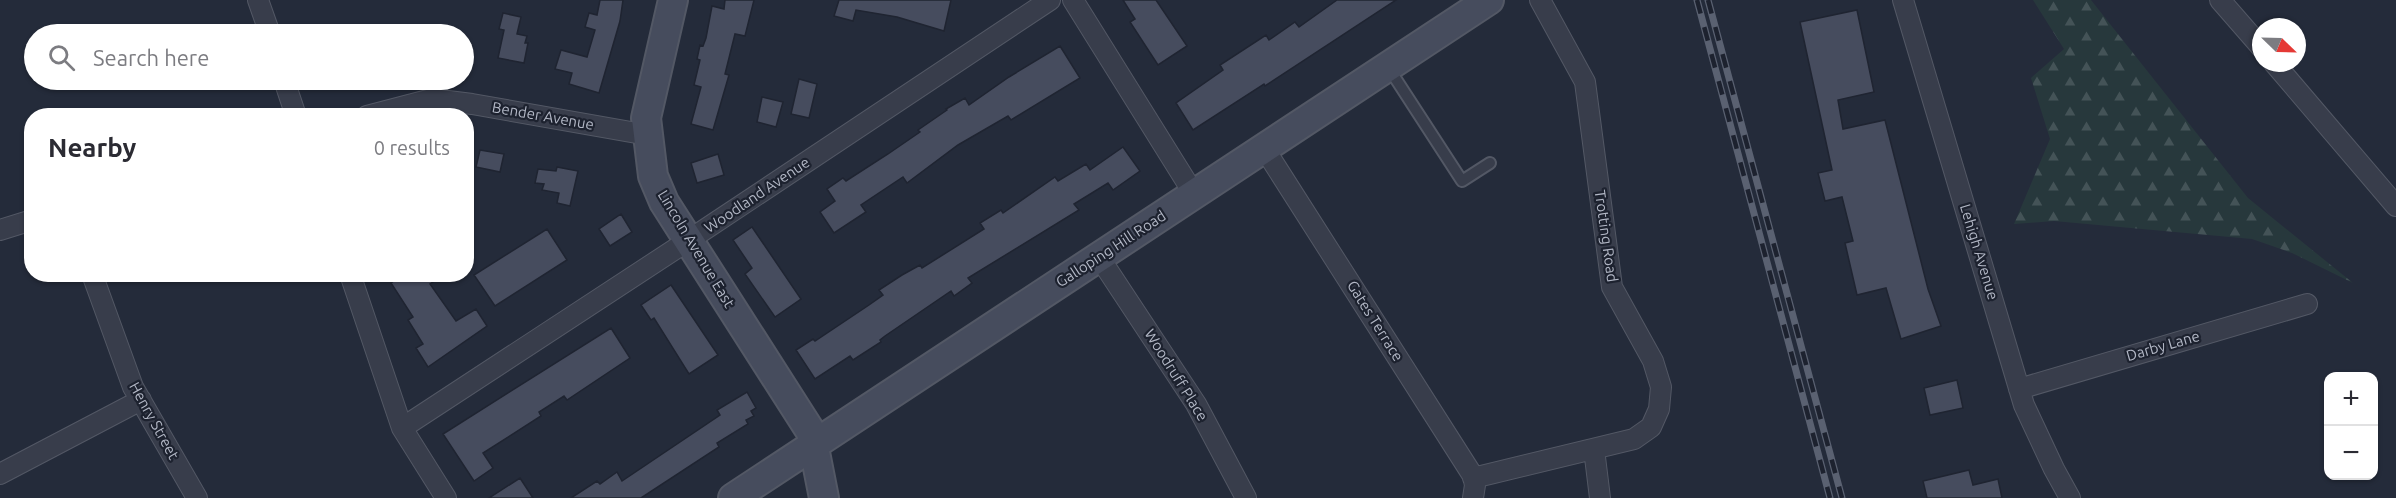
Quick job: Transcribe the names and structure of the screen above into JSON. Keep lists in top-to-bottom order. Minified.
{"streets":{"main road":["Lincoln Avenue East","Galloping Hill Road"],"street":["Bender Avenue","Woodland Avenue","Trotting Road","Lehigh Avenue","Gates Terrace","Darby Lane","Woodruff Place","Henry Street"]},"crossings":[["Bender Avenue","Lincoln Avenue East"],["Woodland Avenue","Lincoln Avenue East"],["Trotting Road","Gates Terrace"],["Lincoln Avenue East","Galloping Hill Road"],["Galloping Hill Road","Gates Terrace"],["Galloping Hill Road","Woodruff Place"],["Lehigh Avenue","Darby Lane"]],"north":"bottom right","page":{"search":"Search here","heading":["Nearby","0 results"],"map_buttons":["+","−"]}}
